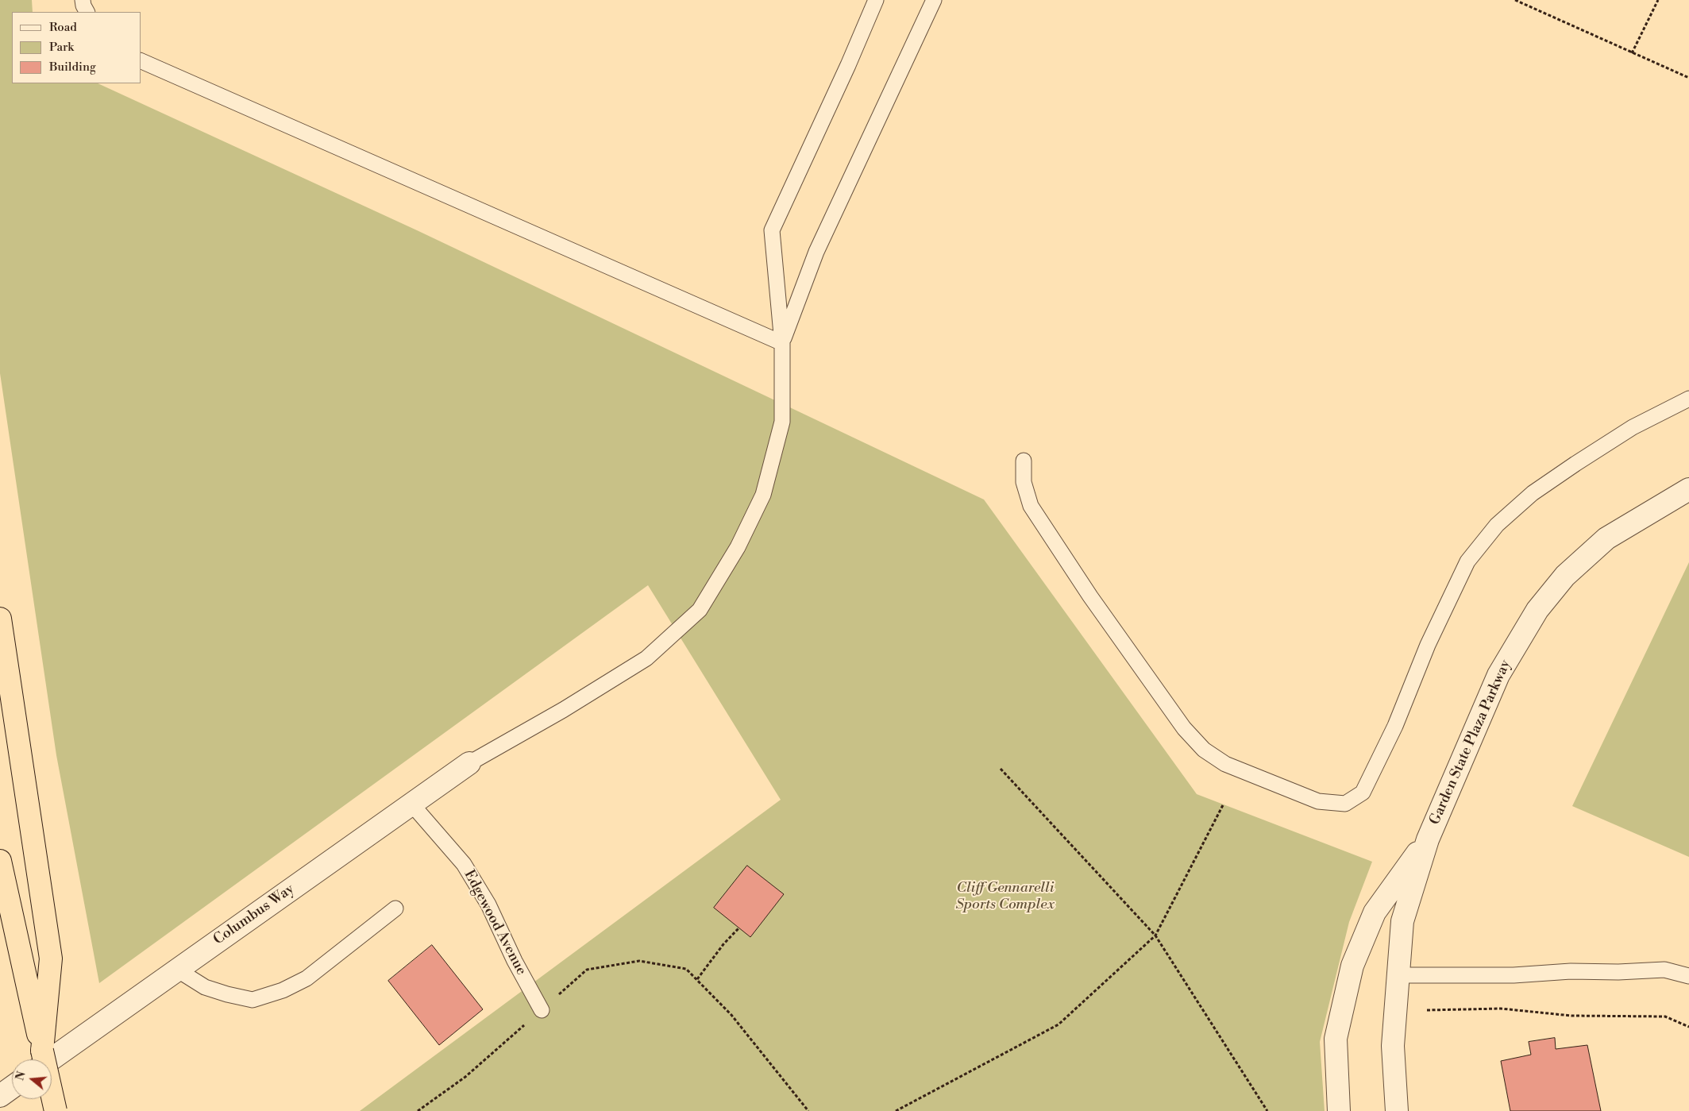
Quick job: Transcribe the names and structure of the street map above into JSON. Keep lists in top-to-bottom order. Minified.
{"streets":{"street":["Garden State Plaza Parkway","Columbus Way"],"lane":["Edgewood Avenue"]},"crossings":[["Columbus Way","Edgewood Avenue"]],"parks":["Cliff Gennarelli Sports Complex"],"legend":["Road","Park","Building"],"north":"left"}
